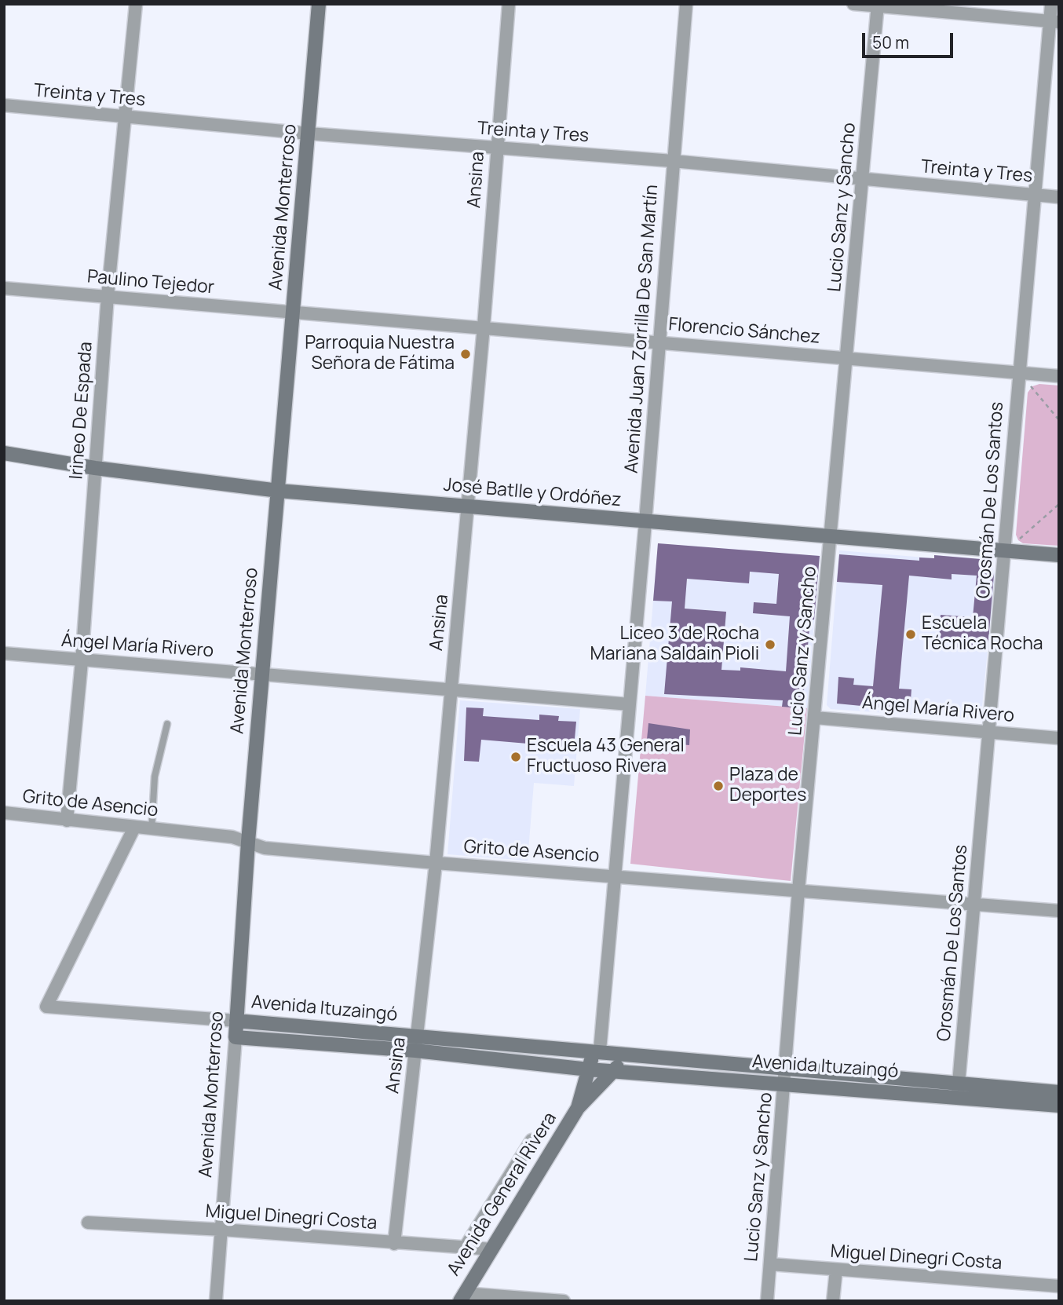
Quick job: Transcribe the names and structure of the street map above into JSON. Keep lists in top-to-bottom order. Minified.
{"streets":{"street":["Treinta y Tres","Ansina","Avenida Monterroso","Lucio Sanz y Sancho","Paulino Tejedor","Avenida Juan Zorrilla De San Martín","Florencio Sánchez","Irineo De Espada","José Batlle y Ordóñez","Orosmán De Los Santos","Ángel María Rivero","Grito de Asencio","Avenida Ituzaingó","Avenida General Rivera","Miguel Dinegri Costa"]},"crossings":[["Treinta y Tres","Ansina"],["Treinta y Tres","Avenida Monterroso"],["Treinta y Tres","Lucio Sanz y Sancho"],["Treinta y Tres","Avenida Juan Zorrilla De San Martín"],["Treinta y Tres","Irineo De Espada"],["Treinta y Tres","Orosmán De Los Santos"],["Ansina","Florencio Sánchez"],["Ansina","José Batlle y Ordóñez"],["Ansina","Ángel María Rivero"],["Ansina","Grito de Asencio"],["Ansina","Avenida Ituzaingó"],["Ansina","Miguel Dinegri Costa"],["Avenida Monterroso","Paulino Tejedor"],["Avenida Monterroso","Florencio Sánchez"],["Avenida Monterroso","José Batlle y Ordóñez"],["Avenida Monterroso","Ángel María Rivero"],["Avenida Monterroso","Grito de Asencio"],["Avenida Monterroso","Avenida Ituzaingó"],["Avenida Monterroso","Miguel Dinegri Costa"],["Lucio Sanz y Sancho","Florencio Sánchez"],["Lucio Sanz y Sancho","José Batlle y Ordóñez"],["Lucio Sanz y Sancho","Ángel María Rivero"],["Lucio Sanz y Sancho","Grito de Asencio"],["Lucio Sanz y Sancho","Avenida Ituzaingó"],["Lucio Sanz y Sancho","Miguel Dinegri Costa"],["Paulino Tejedor","Florencio Sánchez"],["Paulino Tejedor","Irineo De Espada"],["Avenida Juan Zorrilla De San Martín","Florencio Sánchez"],["Avenida Juan Zorrilla De San Martín","José Batlle y Ordóñez"],["Avenida Juan Zorrilla De San Martín","Ángel María Rivero"],["Avenida Juan Zorrilla De San Martín","Grito de Asencio"],["Avenida Juan Zorrilla De San Martín","Avenida Ituzaingó"],["Florencio Sánchez","Orosmán De Los Santos"],["Irineo De Espada","José Batlle y Ordóñez"],["Irineo De Espada","Ángel María Rivero"],["Irineo De Espada","Grito de Asencio"],["José Batlle y Ordóñez","Orosmán De Los Santos"],["Orosmán De Los Santos","Ángel María Rivero"],["Orosmán De Los Santos","Grito de Asencio"],["Orosmán De Los Santos","Avenida Ituzaingó"],["Grito de Asencio","Avenida Ituzaingó"],["Avenida Ituzaingó","Avenida General Rivera"],["Avenida General Rivera","Miguel Dinegri Costa"]],"places":["Parroquia Nuestra Señora de Fátima","Escuela Técnica Rocha","Liceo 3 de Rocha Mariana Saldain Pioli","Escuela 43 General Fructuoso Rivera","Plaza de Deportes"],"scale_bar":"50 m"}
